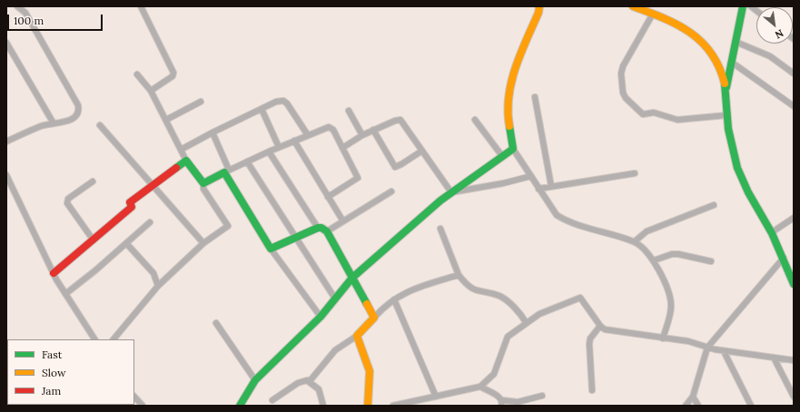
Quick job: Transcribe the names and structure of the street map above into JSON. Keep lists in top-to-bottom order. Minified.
{"legend":["Fast","Slow","Jam"],"scale_bar":"100 m","north":"bottom right"}
